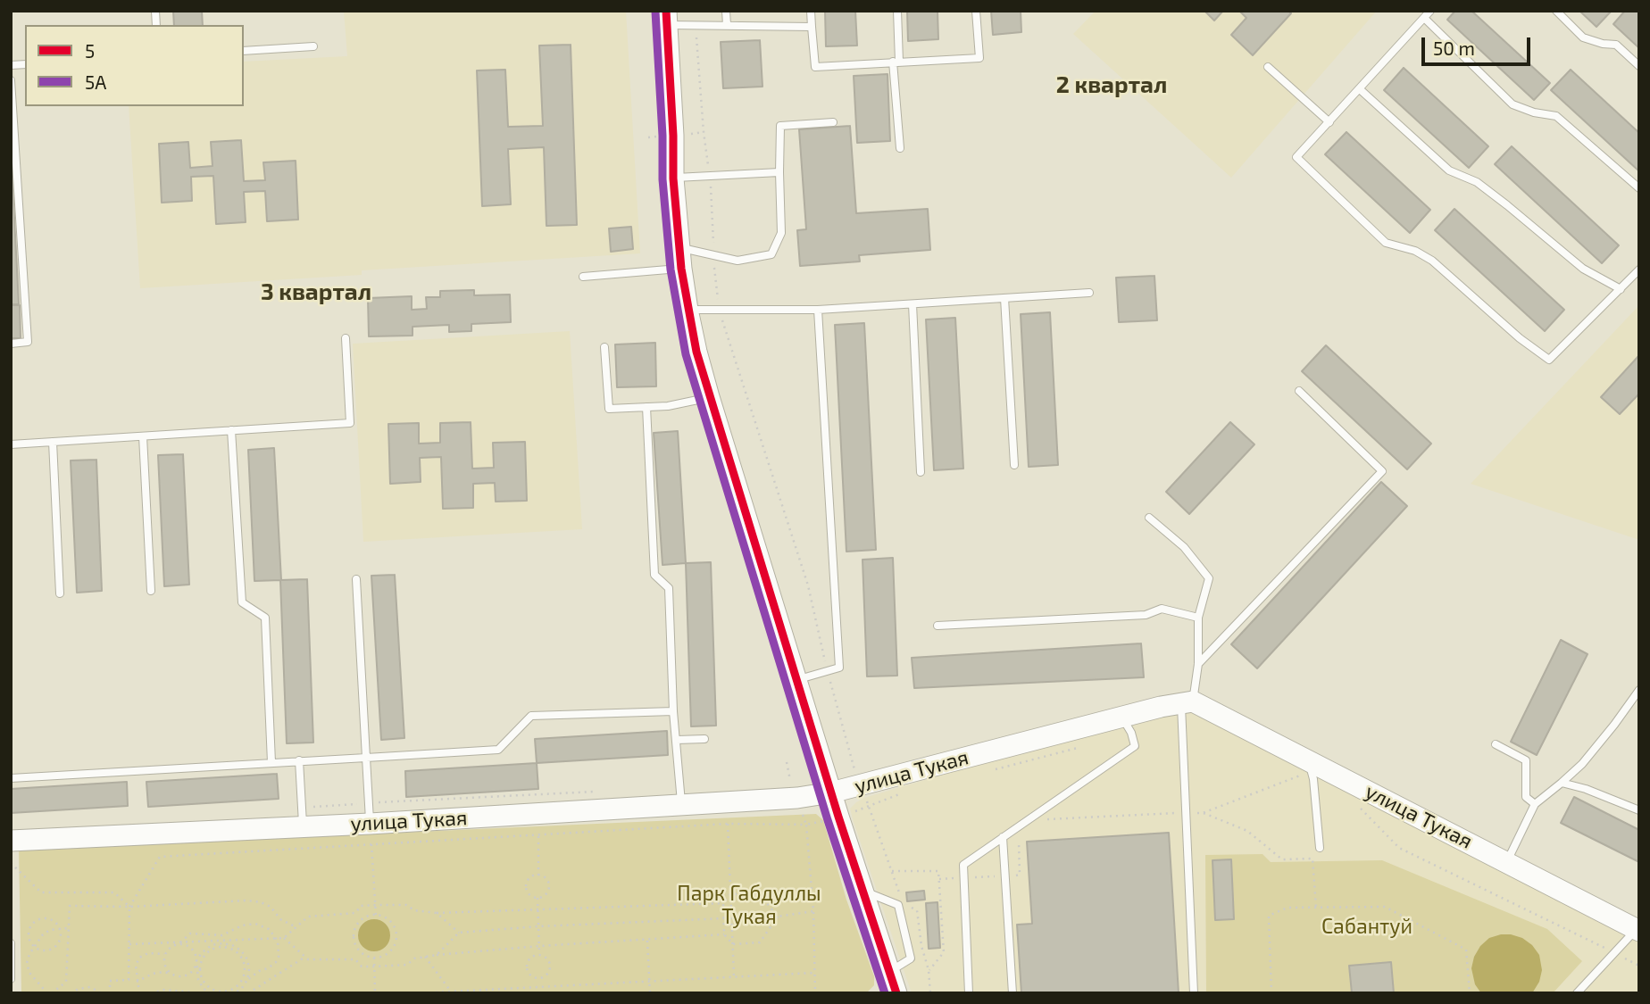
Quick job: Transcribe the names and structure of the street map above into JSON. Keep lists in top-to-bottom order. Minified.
{"streets":{"street":["улица Тукая"]},"districts":["2 квартал","3 квартал"],"parks":["Парк Габдуллы Тукая","Сабантуй"],"lines":["transit line 5","transit line 5А"],"legend":["5","5А"],"scale_bar":"50 m"}
